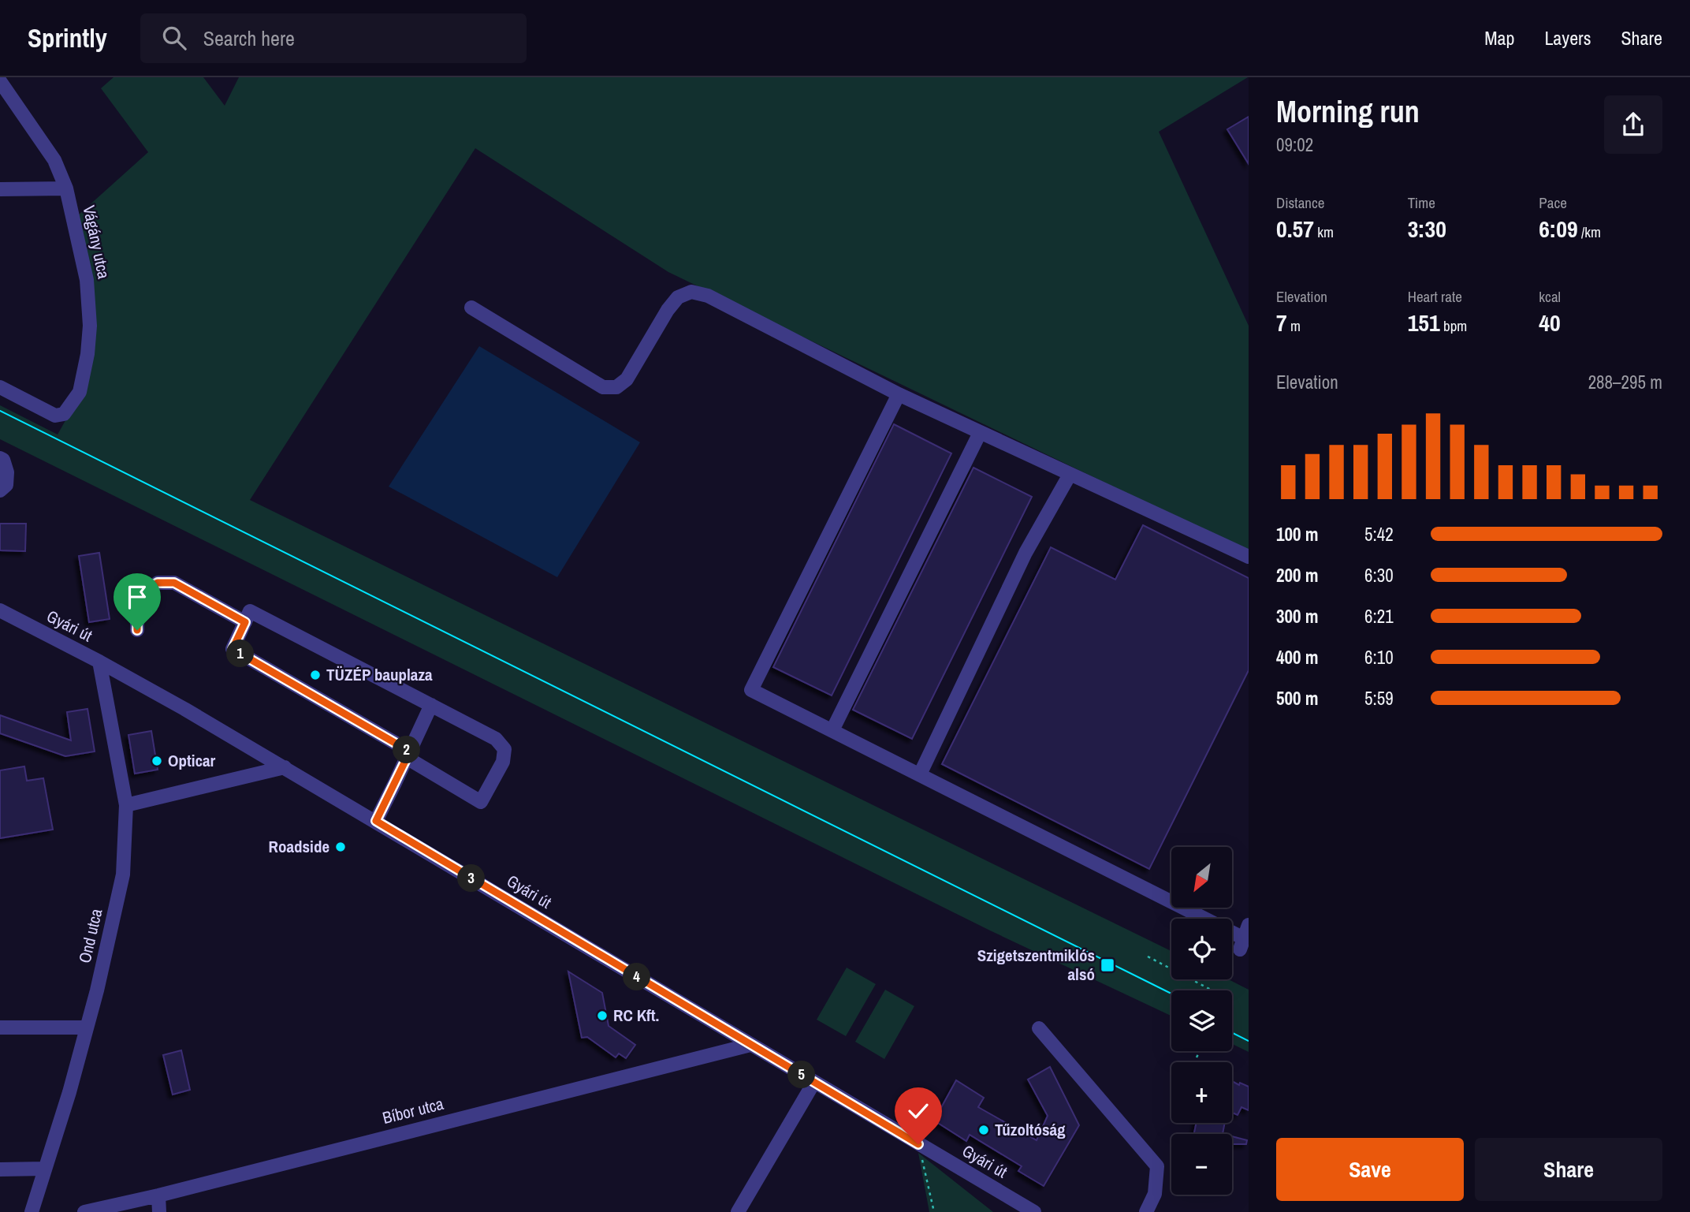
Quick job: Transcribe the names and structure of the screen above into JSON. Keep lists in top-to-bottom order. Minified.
{"streets":{"street":["Vágány utca","Gyári út","Ond utca","Bíbor utca"]},"crossings":[["Gyári út","Ond utca"],["Gyári út","Bíbor utca"]],"places":{"other":["TÜZÉP bauplaza","Opticar","Roadside","RC Kft.","Tűzoltóság"],"transit":["Szigetszentmiklós alsó"]},"north":"bottom left","page":{"header":"Sprintly","search":"Search here","nav":["Map","Layers","Share"],"heading":["Morning run","09:02"],"stats":[["Distance","0.57 km"],["Time","3:30"],["Pace","6:09 /km"],["Elevation","7 m"],["Heart rate","151 bpm"],["kcal","40"]],"chart":["Elevation","288–295 m"],"list":[{"name":"100 m","note":"5:42"},{"name":"200 m","note":"6:30"},{"name":"300 m","note":"6:21"},{"name":"400 m","note":"6:10"},{"name":"500 m","note":"5:59"}],"pins":["1","2","3","4","5"],"map_buttons":["+","−"],"buttons":["Save","Share"]}}
